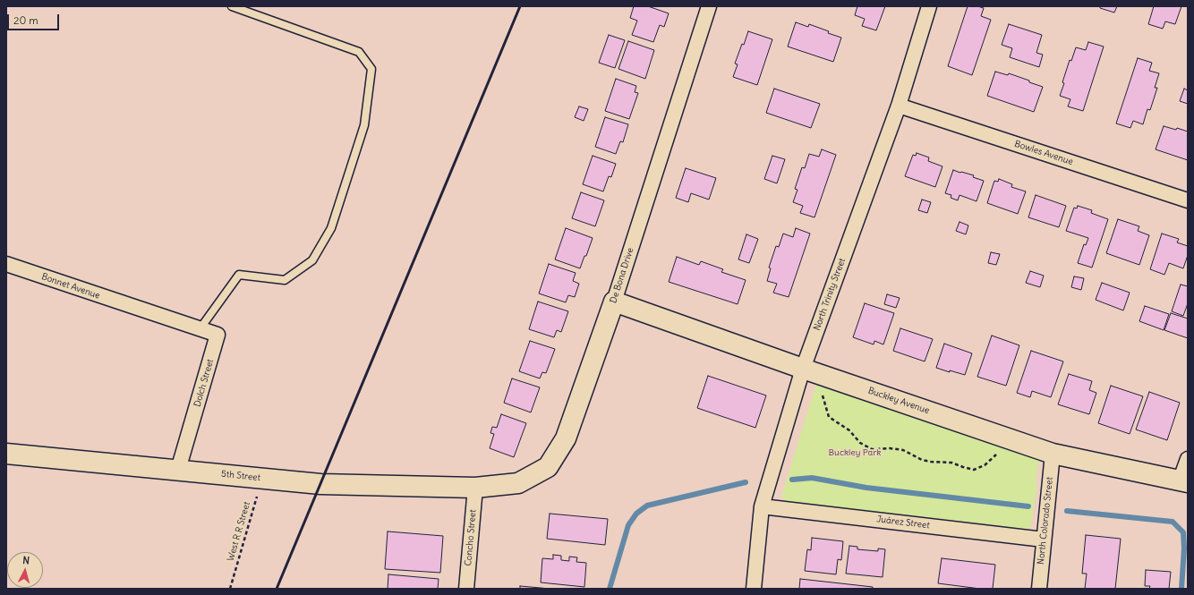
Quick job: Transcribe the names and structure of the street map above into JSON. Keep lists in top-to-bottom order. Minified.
{"streets":{"street":["Bowles Avenue","De Bona Drive","Bonnet Avenue","North Trinity Street","Dolch Street","Buckley Avenue","5th Street","North Colorado Street","Juárez Street","Concho Street"],"path":["West R R Street"]},"crossings":[["Bowles Avenue","North Trinity Street"],["De Bona Drive","Buckley Avenue"],["De Bona Drive","5th Street"],["De Bona Drive","Concho Street"],["Bonnet Avenue","Dolch Street"],["North Trinity Street","Buckley Avenue"],["North Trinity Street","Juárez Street"],["Dolch Street","5th Street"],["Buckley Avenue","North Colorado Street"],["5th Street","West R R Street"],["5th Street","Concho Street"],["North Colorado Street","Juárez Street"]],"parks":["Buckley Park"],"scale_bar":"20 m","north":"top"}
